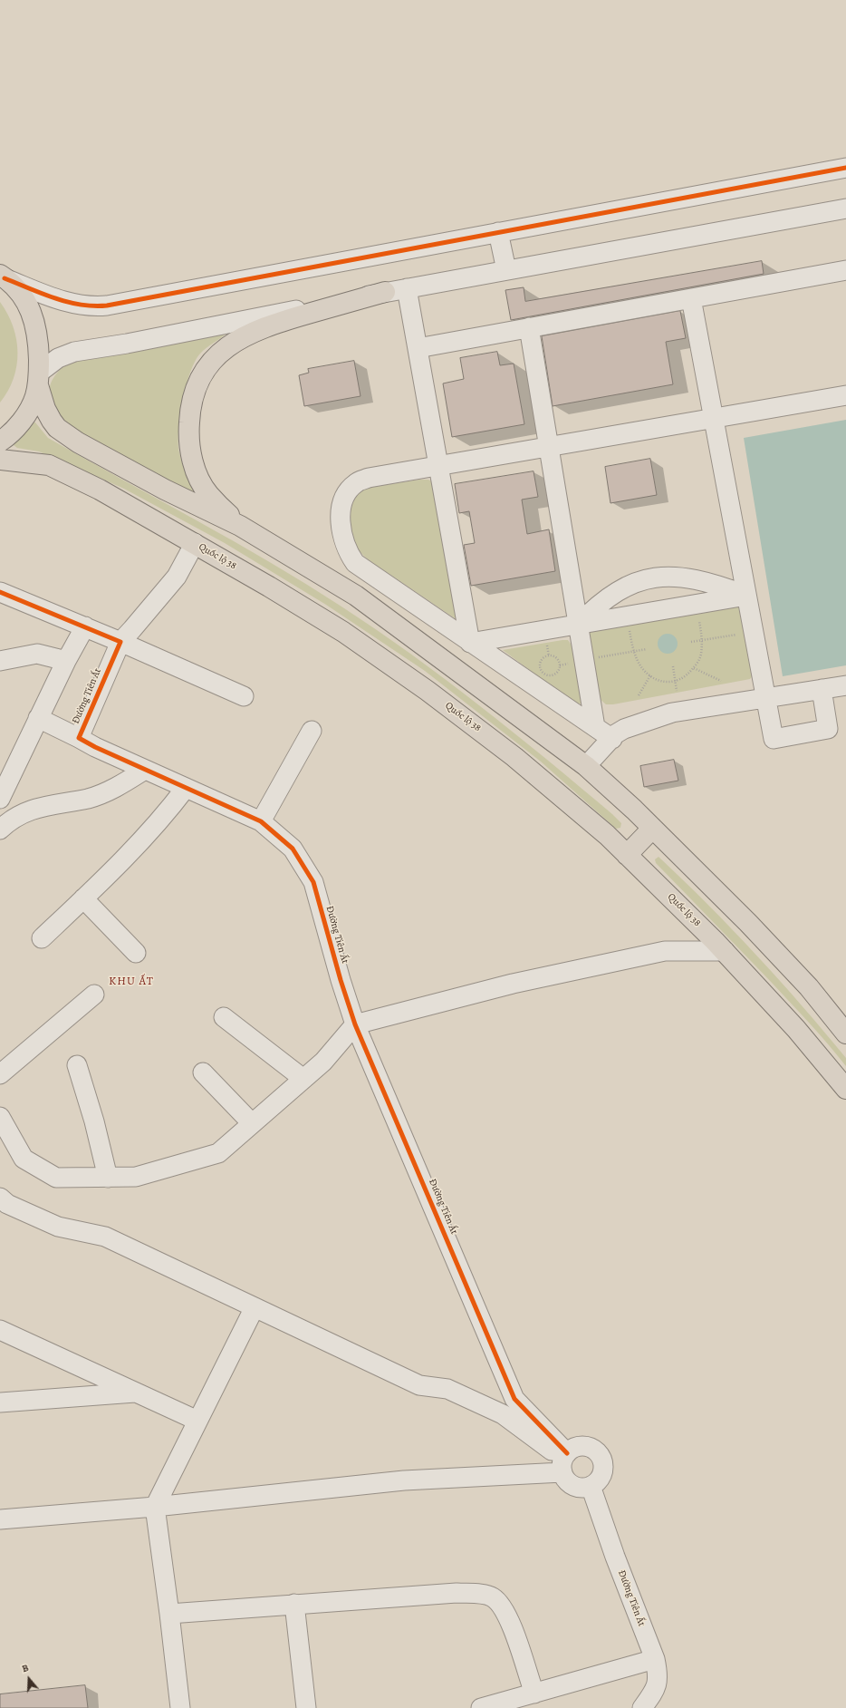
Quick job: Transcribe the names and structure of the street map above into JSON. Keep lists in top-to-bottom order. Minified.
{"streets":{"highway":["Quốc lộ 38"],"street":["Đường Tiên Ất"]},"districts":["KHU ẤT"],"north":"top"}
